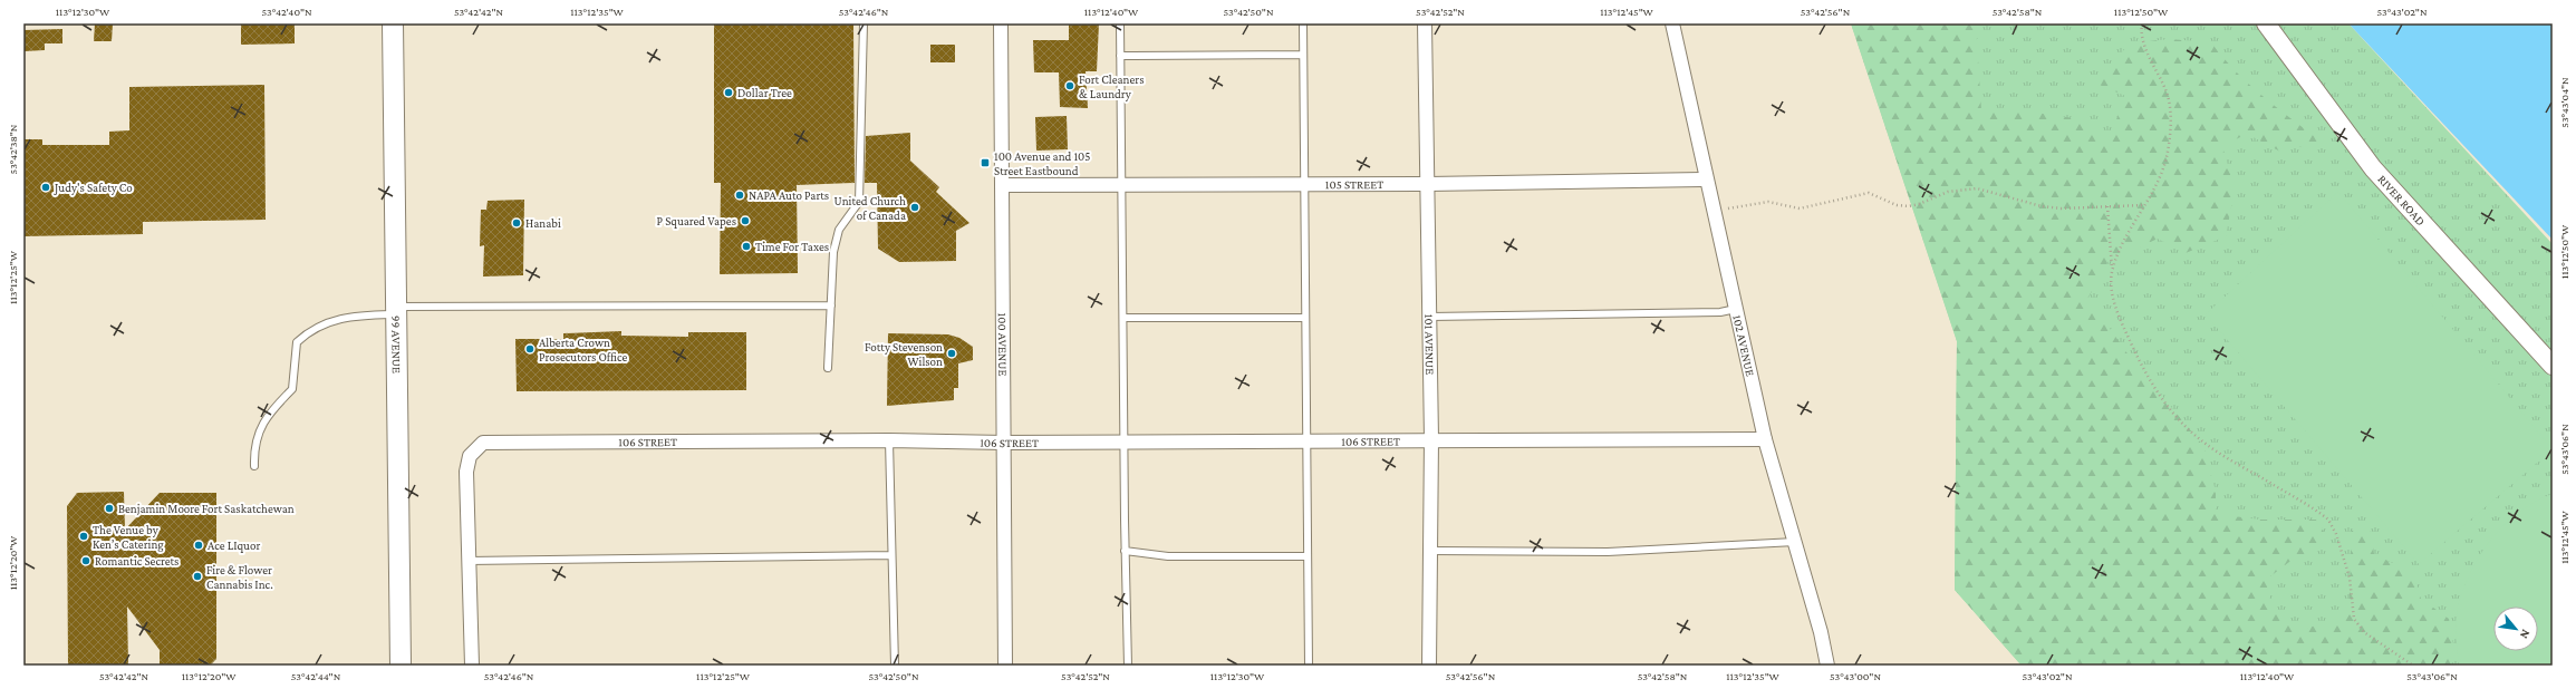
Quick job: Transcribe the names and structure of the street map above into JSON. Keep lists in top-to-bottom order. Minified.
{"streets":{"main road":["99 AVENUE"],"street":["105 STREET","RIVER ROAD","100 AVENUE","101 AVENUE","102 AVENUE","106 STREET"]},"crossings":[["105 STREET","100 AVENUE"],["105 STREET","101 AVENUE"],["105 STREET","102 AVENUE"],["100 AVENUE","106 STREET"],["101 AVENUE","106 STREET"],["102 AVENUE","106 STREET"]],"places":{"other":["Fort Cleaners & Laundry","Dollar Tree","Judy's Safety Co","NAPA Auto Parts","United Church of Canada","P Squared Vapes","Hanabi","Time For Taxes","Alberta Crown Prosecutors Office","Fotty Stevenson Wilson","Benjamin Moore Fort Saskatchewan","The Venue by Ken’s Catering","Ace LIquor","Romantic Secrets","Fire & Flower Cannabis Inc."],"transit":["100 Avenue and 105 Street Eastbound"]},"north":"bottom right","coordinates":["113°12'30\"W","53°42'40\"N","53°42'42\"N","113°12'35\"W","53°42'46\"N","113°12'40\"W","53°42'50\"N","53°42'52\"N","113°12'45\"W","53°42'56\"N","53°42'58\"N","113°12'50\"W","53°43'02\"N","53°43'04\"N","53°42'38\"N","113°12'25\"W","53°43'06\"N","113°12'20\"W","53°42'44\"N","53°43'00\"N"]}
